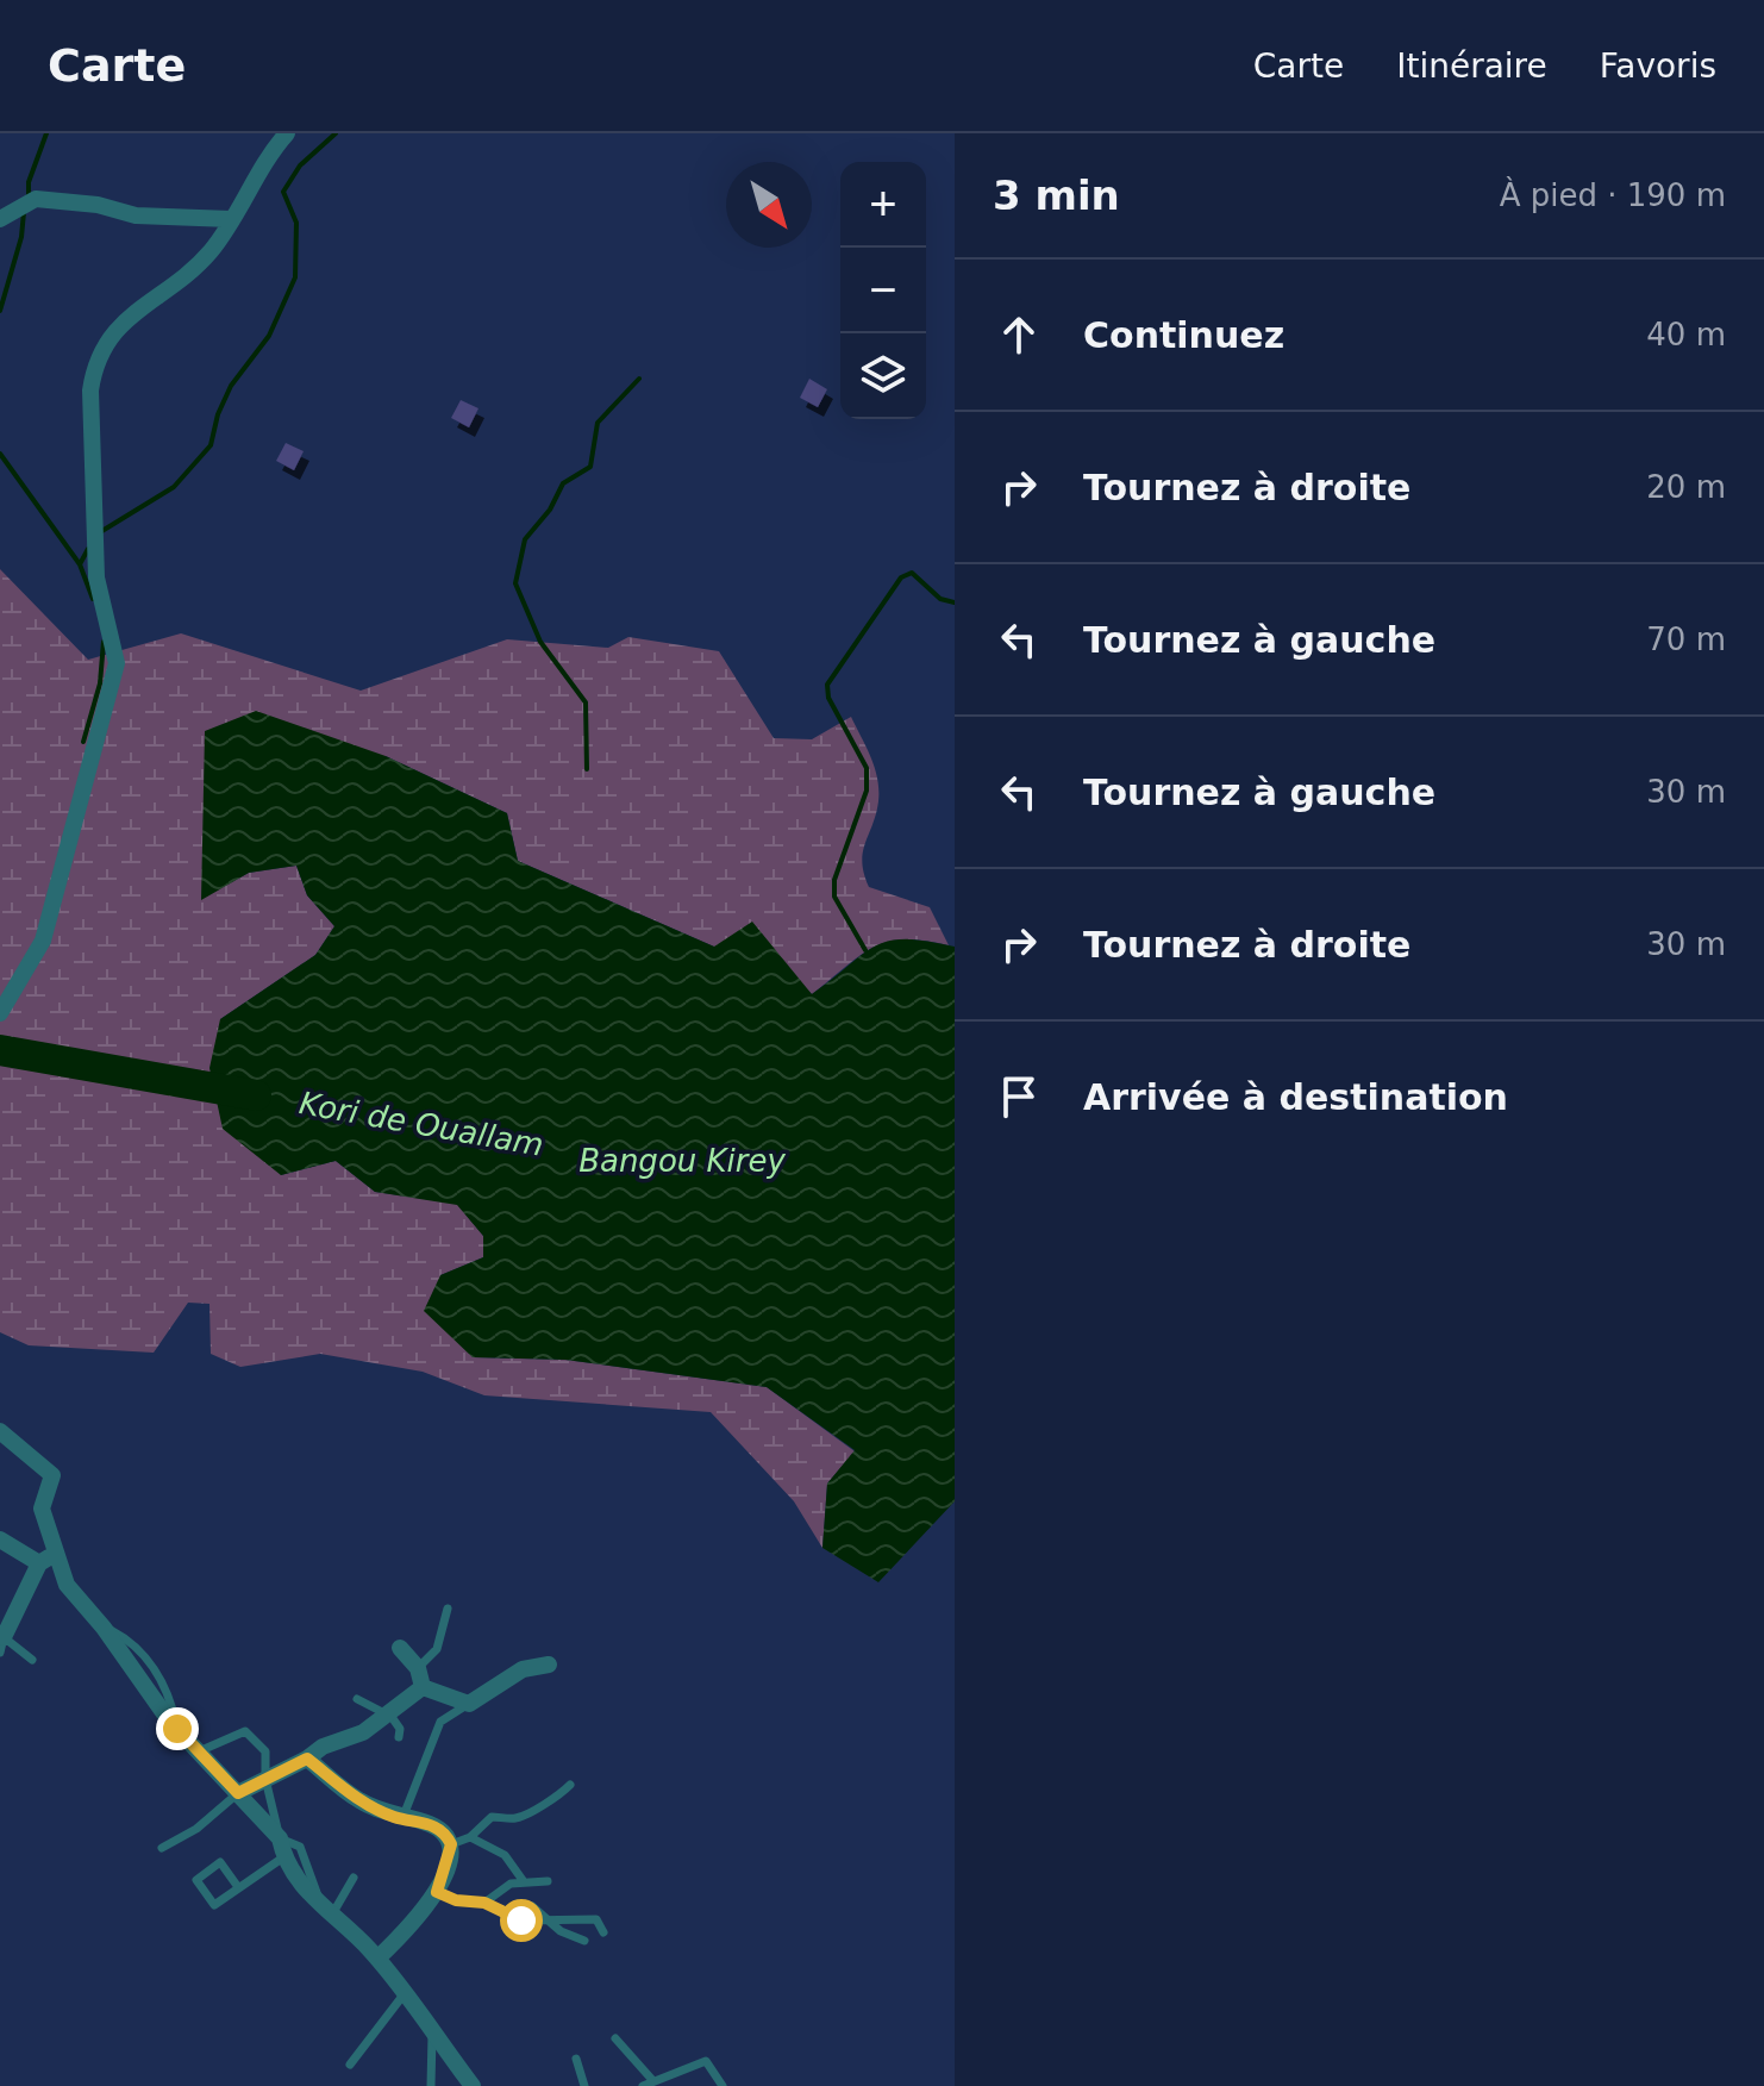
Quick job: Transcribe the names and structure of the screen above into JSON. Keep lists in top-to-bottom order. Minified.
{"water":["Kori de Ouallam","Bangou Kirey"],"north":"bottom right","page":{"header":"Carte","nav":["Carte","Itinéraire","Favoris"],"heading":["3 min","À pied · 190 m"],"map_buttons":["+","−"],"list":[["Continuez","40 m"],["Tournez à droite","20 m"],["Tournez à gauche","70 m"],["Tournez à gauche","30 m"],["Tournez à droite","30 m"],"Arrivée à destination"]}}
